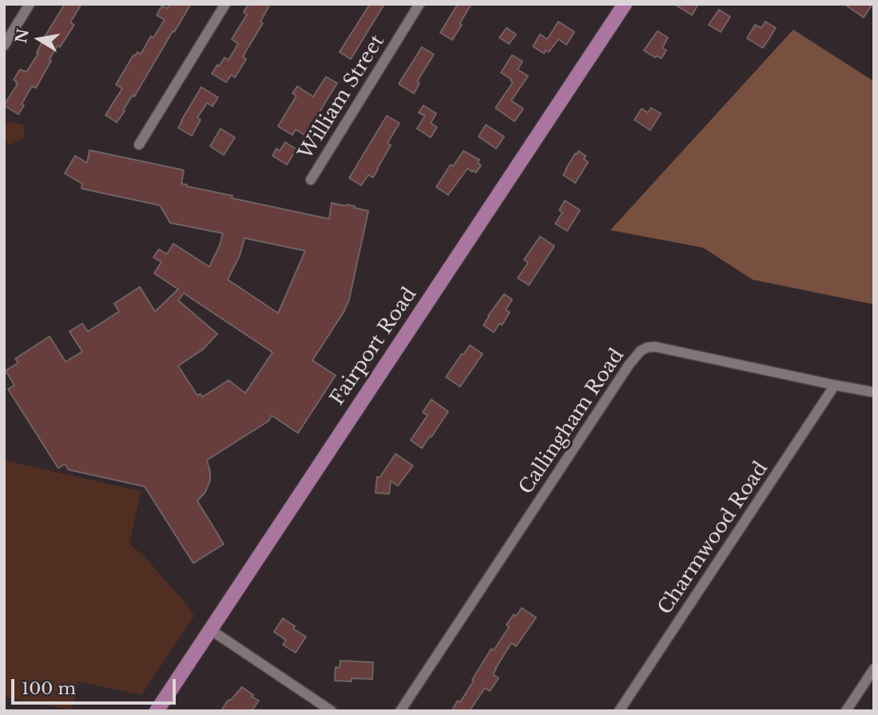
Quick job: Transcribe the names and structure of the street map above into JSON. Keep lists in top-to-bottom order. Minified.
{"streets":{"main road":["Fairport Road"],"street":["William Street","Callingham Road","Charmwood Road"]},"crossings":[["Callingham Road","Charmwood Road"]],"scale_bar":"100 m","north":"left"}
